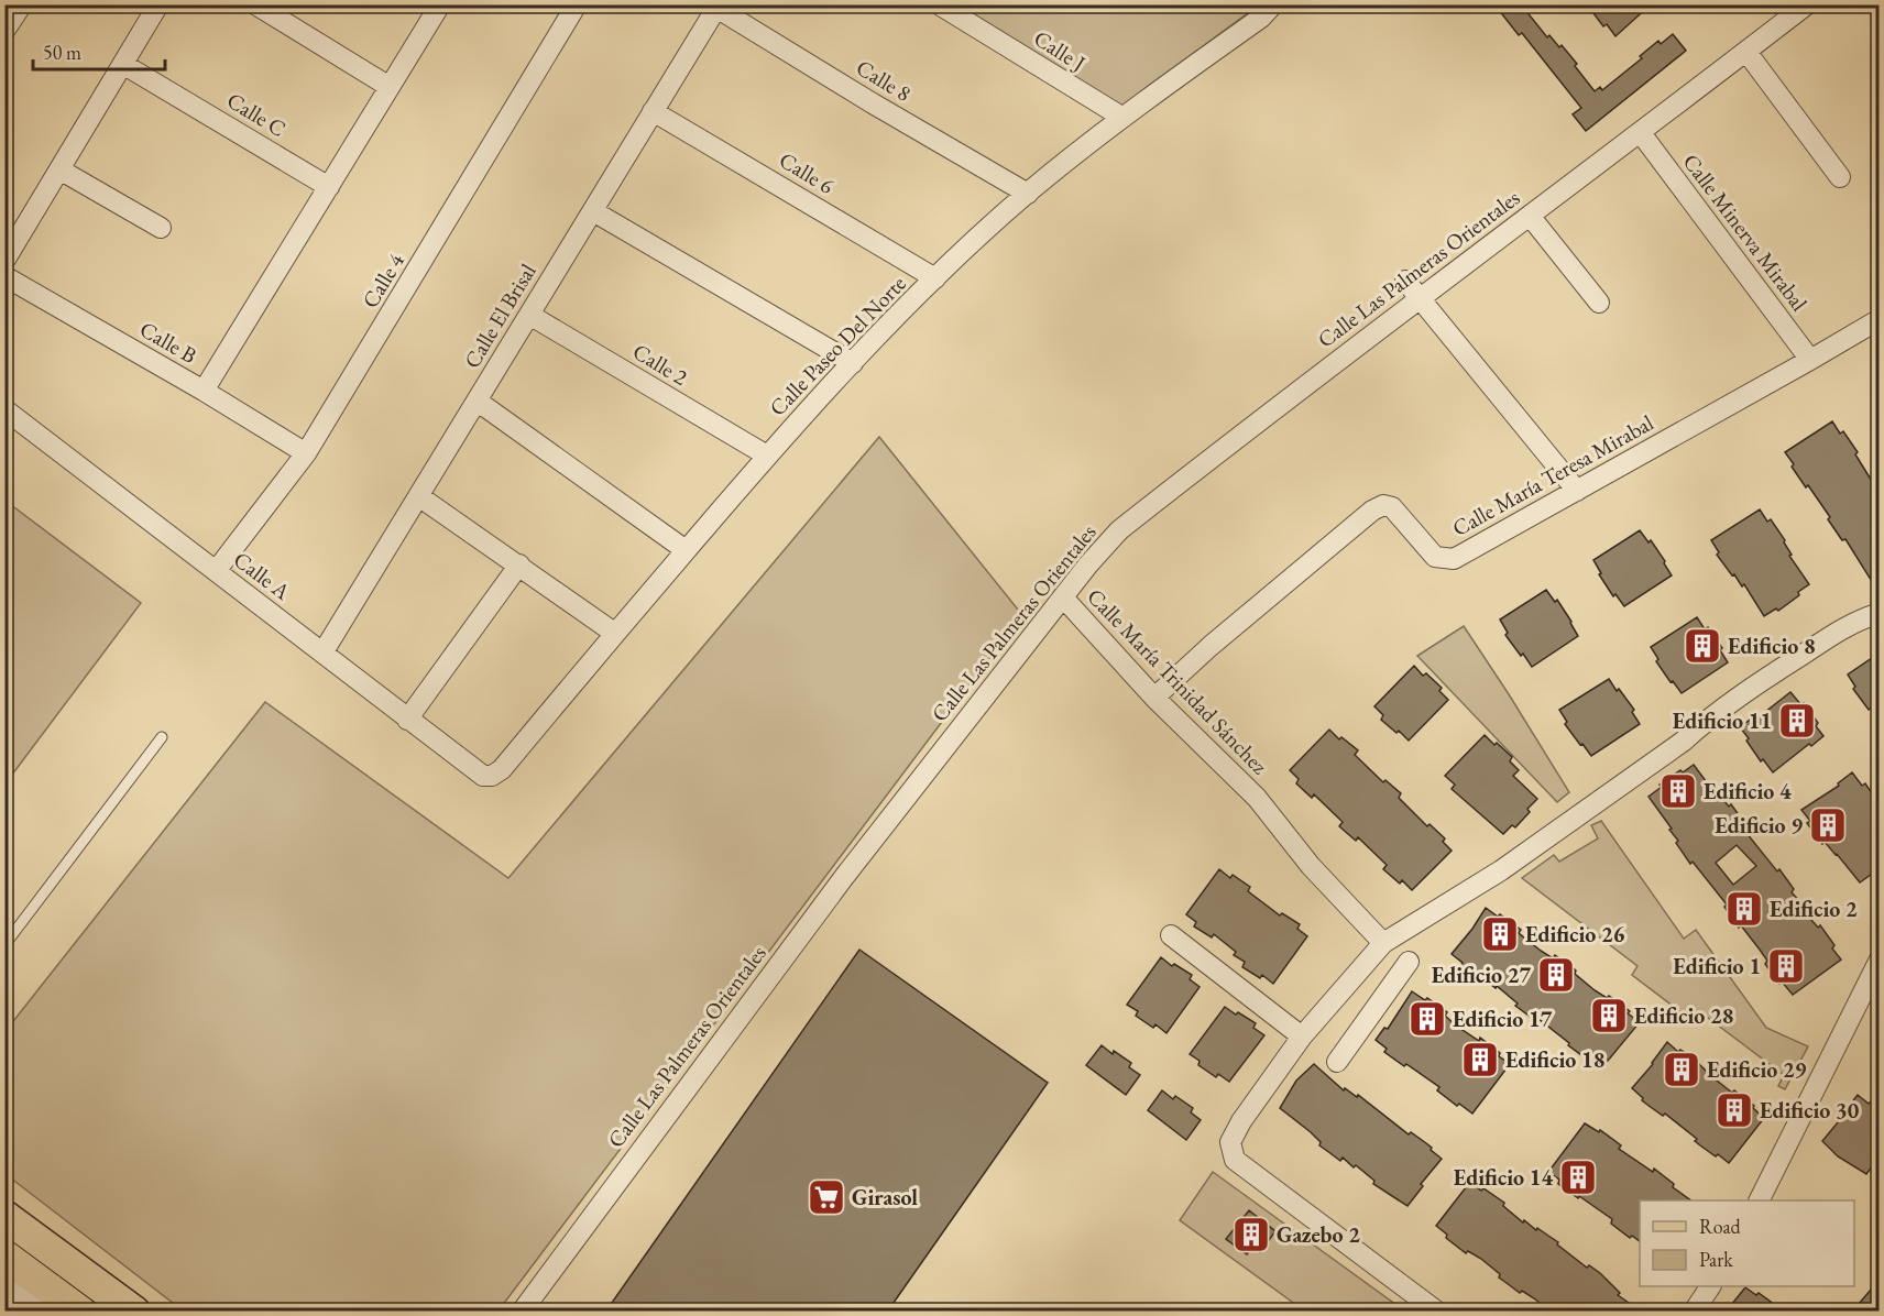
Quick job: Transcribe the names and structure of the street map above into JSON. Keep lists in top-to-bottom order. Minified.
{"streets":{"street":["Calle J","Calle 8","Calle C","Calle 6","Calle Minerva Mirabal","Calle Las Palmeras Orientales","Calle 4","Calle El Brisal","Calle B","Calle Paseo Del Norte","Calle 2","Calle María Teresa Mirabal","Calle A","Calle María Trinidad Sánchez"]},"crossings":[["Calle J","Calle Paseo Del Norte"],["Calle 8","Calle El Brisal"],["Calle 8","Calle Paseo Del Norte"],["Calle 6","Calle El Brisal"],["Calle 6","Calle Paseo Del Norte"],["Calle Minerva Mirabal","Calle Las Palmeras Orientales"],["Calle Minerva Mirabal","Calle María Teresa Mirabal"],["Calle Las Palmeras Orientales","Calle María Trinidad Sánchez"],["Calle 4","Calle B"],["Calle 4","Calle A"],["Calle El Brisal","Calle 2"],["Calle El Brisal","Calle A"],["Calle Paseo Del Norte","Calle 2"],["Calle Paseo Del Norte","Calle A"],["Calle María Teresa Mirabal","Calle María Trinidad Sánchez"]],"places":{"building":["Edificio 8","Edificio 11","Edificio 4","Edificio 9","Edificio 2","Edificio 26","Edificio 1","Edificio 27","Edificio 28","Edificio 17","Edificio 18","Edificio 29","Edificio 30","Edificio 14","Gazebo 2"],"supermarket":["Girasol"]},"legend":["Road","Park"],"scale_bar":"50 m"}
